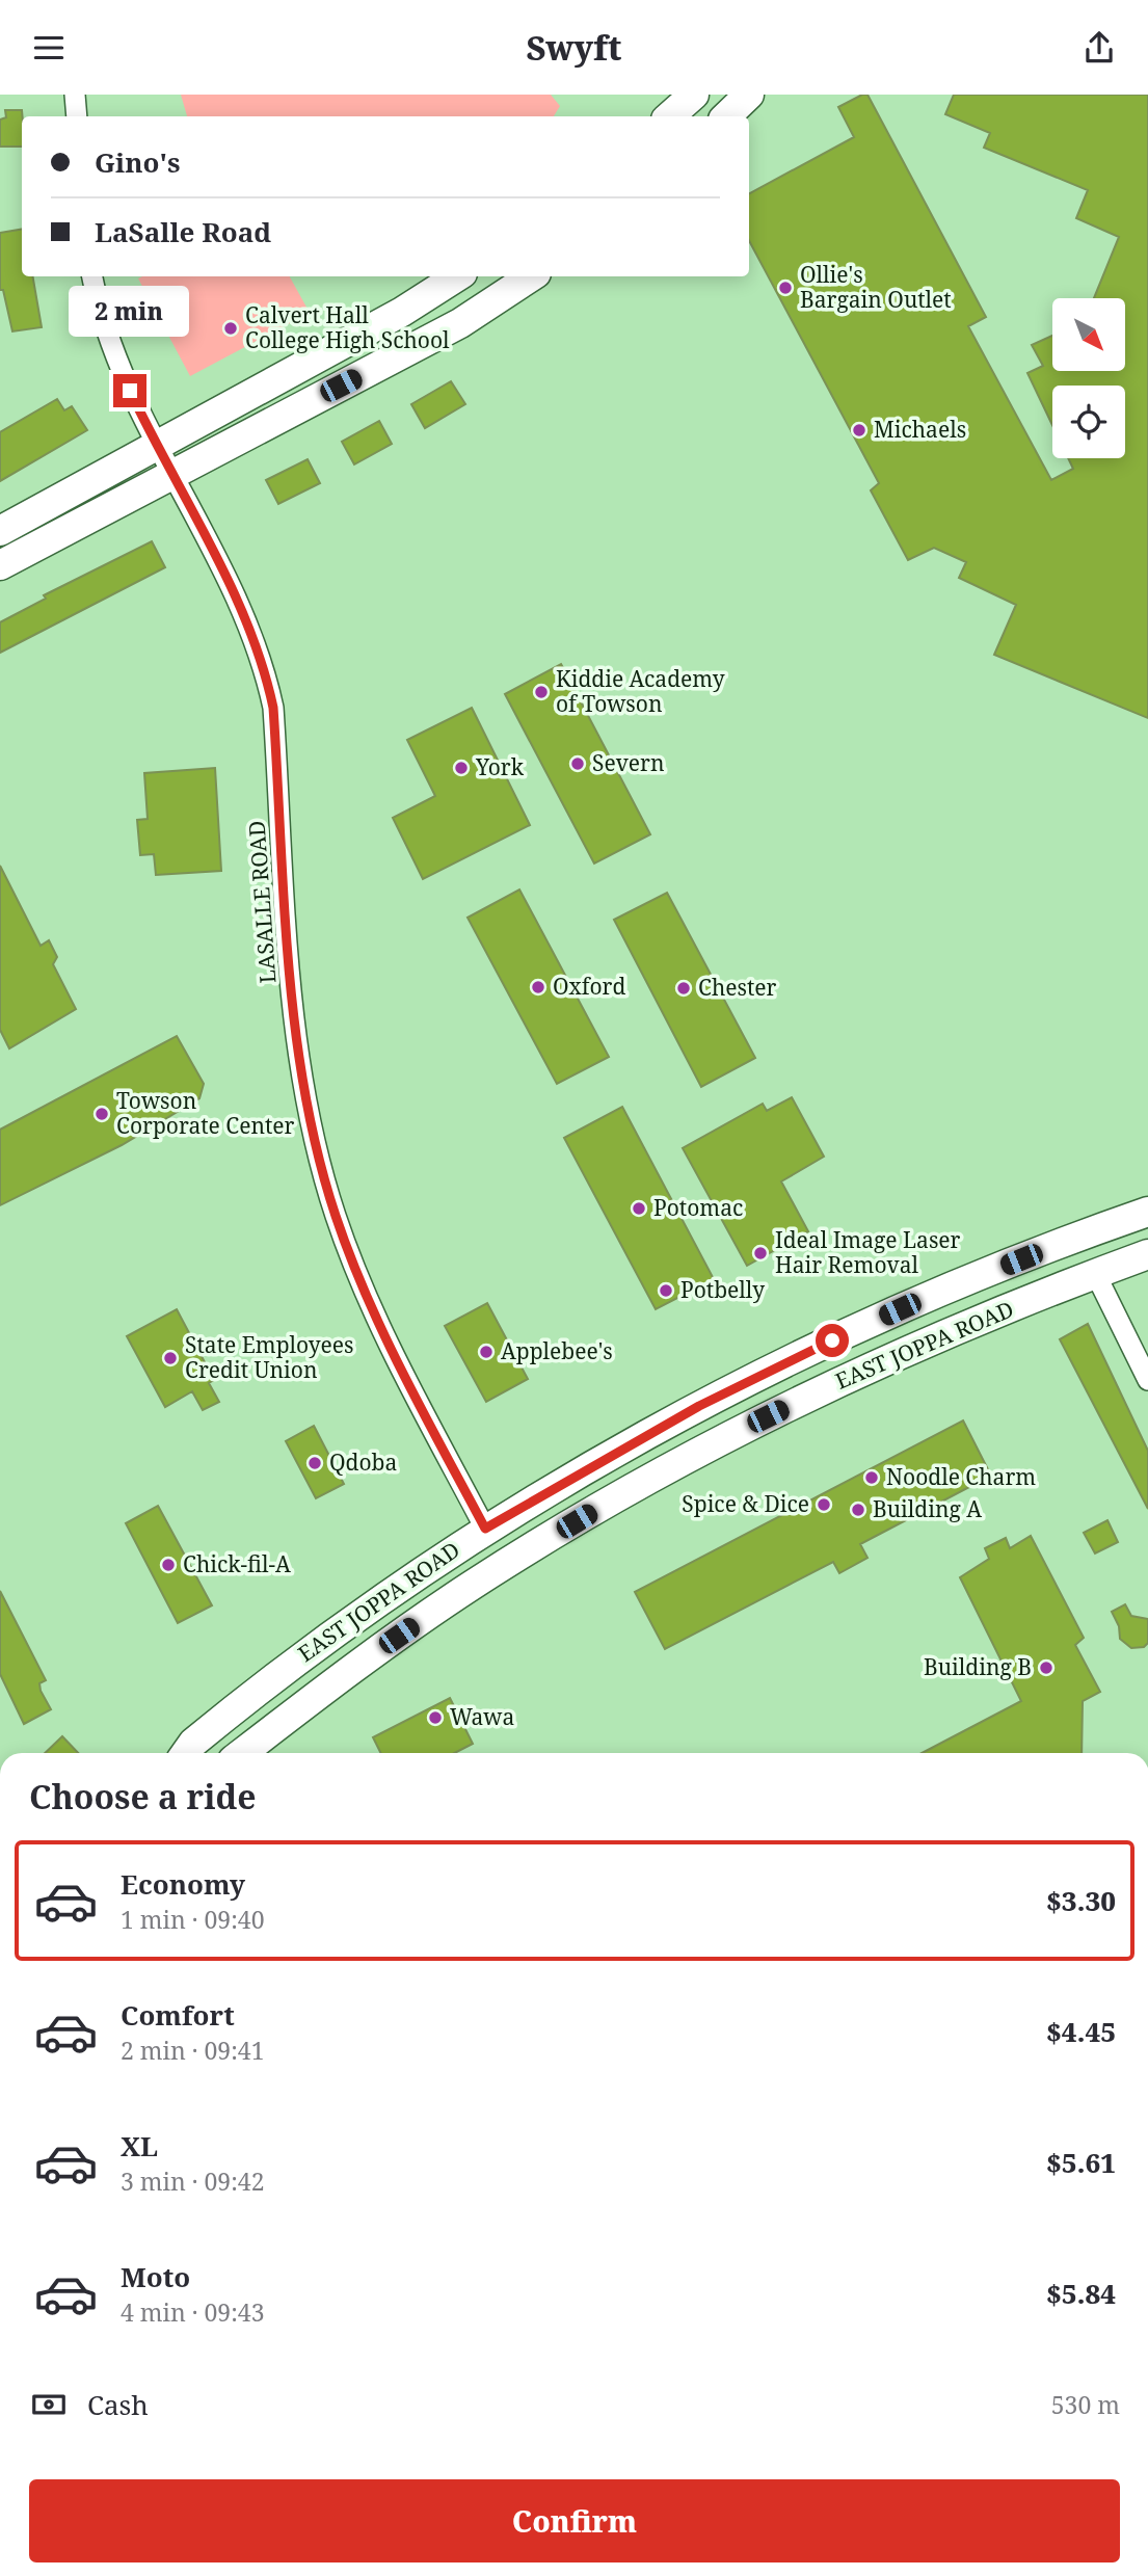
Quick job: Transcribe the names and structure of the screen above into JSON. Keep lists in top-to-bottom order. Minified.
{"streets":{"main road":["EAST JOPPA ROAD"],"street":["LASALLE ROAD"]},"crossings":[["LASALLE ROAD","EAST JOPPA ROAD"]],"places":["Ollie's Bargain Outlet","Calvert Hall College High School","Michaels","Kiddie Academy of Towson","Severn","York","Oxford","Chester","Towson Corporate Center","Potomac","Ideal Image Laser Hair Removal","Potbelly","Applebee's","State Employees Credit Union","Qdoba","Noodle Charm","Spice & Dice","Building A","Chick-fil-A","Building B","Wawa"],"north":"bottom right","page":{"header":"Swyft","banner":["Gino's","LaSalle Road"],"bubble":"2 min","heading":"Choose a ride","list":[{"name":"Economy","note":"1 min · 09:40","value":"$3.30"},{"name":"Comfort","note":"2 min · 09:41","value":"$4.45"},{"name":"XL","note":"3 min · 09:42","value":"$5.61"},{"name":"Moto","note":"4 min · 09:43","value":"$5.84"}],"pay":["Cash","530 m"],"buttons":"Confirm"}}
